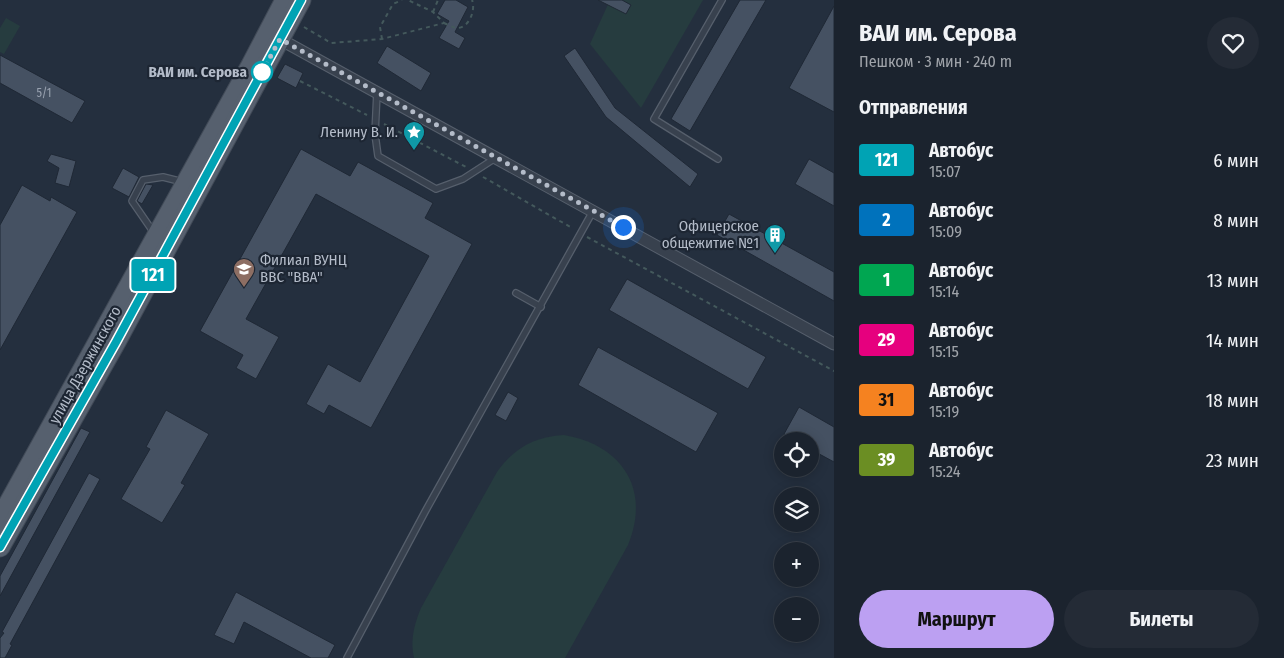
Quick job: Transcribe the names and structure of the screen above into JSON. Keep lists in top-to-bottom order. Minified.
{"streets":{"main road":["улица Дзержинского"]},"places":{"other":["ВАИ им. Серова"],"place":["Ленину В. И."],"building":["Офицерское общежитие №1"],"school or university":["Филиал ВУНЦ ВВС \"ВВА\""]},"lines":["bus line 121"],"house_numbers":["5/1"],"page":{"on_map":"121","heading":[["ВАИ им. Серова","Пешком · 3 мин · 240 m"],"Отправления"],"list":[{"mark":"121","name":"Автобус","note":"15:07","value":"6 мин"},{"mark":"2","name":"Автобус","note":"15:09","value":"8 мин"},{"mark":"1","name":"Автобус","note":"15:14","value":"13 мин"},{"mark":"29","name":"Автобус","note":"15:15","value":"14 мин"},{"mark":"31","name":"Автобус","note":"15:19","value":"18 мин"},{"mark":"39","name":"Автобус","note":"15:24","value":"23 мин"}],"map_buttons":["+","−"],"buttons":["Маршрут","Билеты"]}}
